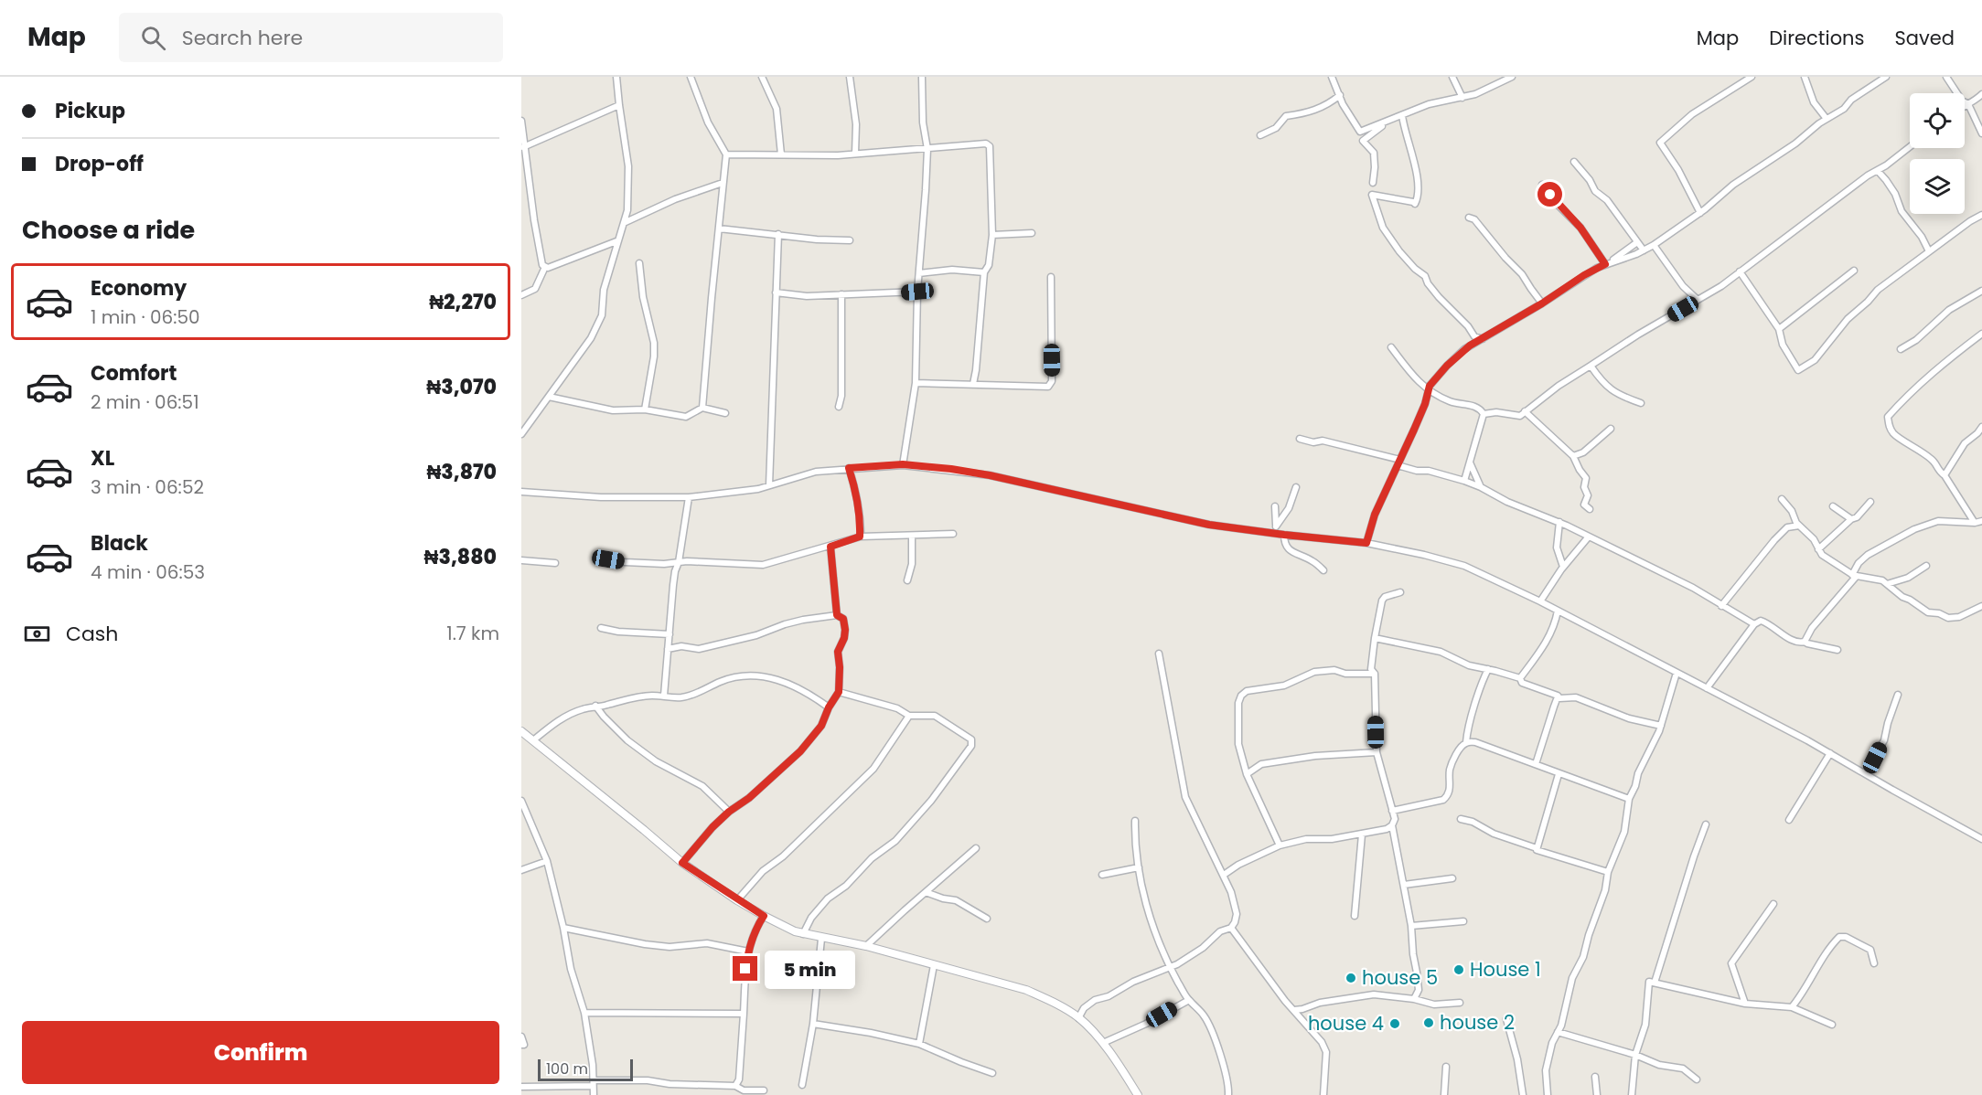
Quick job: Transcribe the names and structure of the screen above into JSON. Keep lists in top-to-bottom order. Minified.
{"places":["House 1","house 5","house 2","house 4"],"scale_bar":"100 m","page":{"header":"Map","search":"Search here","nav":["Map","Directions","Saved"],"banner":["Pickup","Drop-off"],"heading":"Choose a ride","list":[{"name":"Economy","note":"1 min · 06:50","value":"₦2,270"},{"name":"Comfort","note":"2 min · 06:51","value":"₦3,070"},{"name":"XL","note":"3 min · 06:52","value":"₦3,870"},{"name":"Black","note":"4 min · 06:53","value":"₦3,880"}],"pay":["Cash","1.7 km"],"bubble":"5 min","buttons":"Confirm","scale":"100 m"}}
